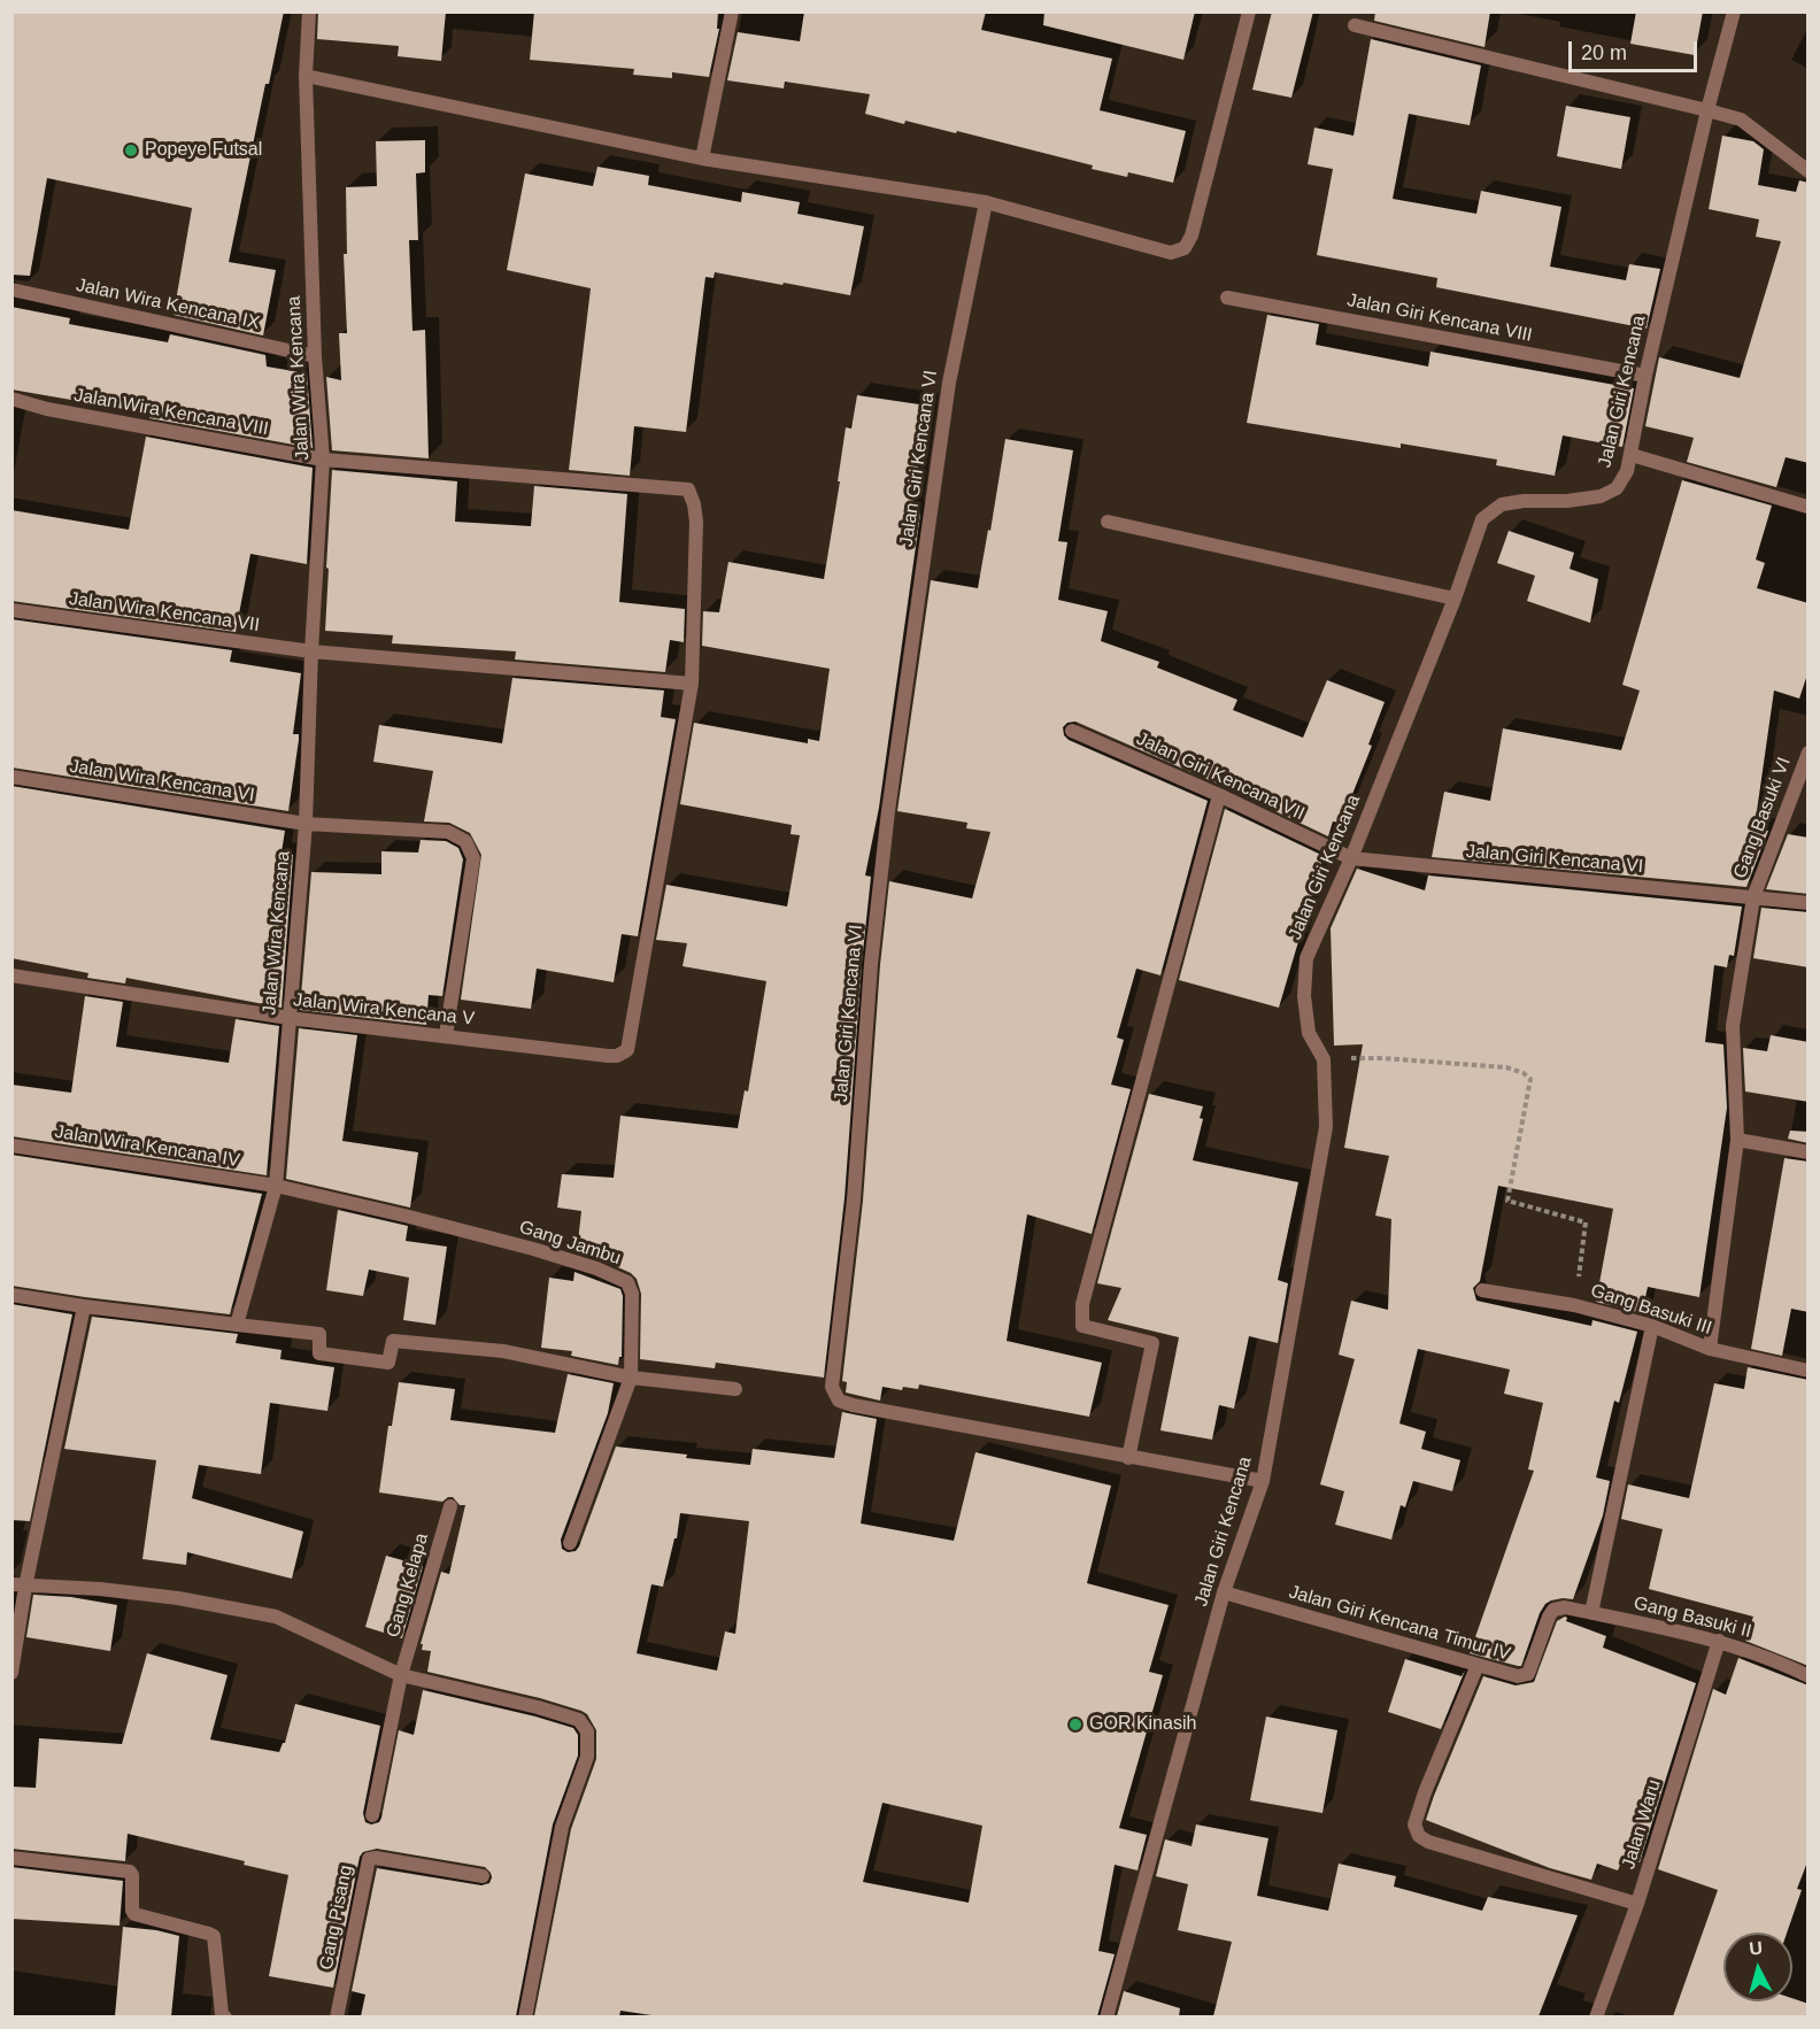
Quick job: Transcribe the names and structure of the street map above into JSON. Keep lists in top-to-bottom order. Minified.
{"streets":{"street":["Jalan Wira Kencana IX","Jalan Giri Kencana VIII","Jalan Wira Kencana","Jalan Giri Kencana","Jalan Wira Kencana VIII","Jalan Giri Kencana VI","Jalan Wira Kencana VII","Jalan Giri Kencana VII","Jalan Wira Kencana VI","Gang Basuki VI","Jalan Wira Kencana V","Jalan Wira Kencana IV","Gang Jambu","Gang Basuki III","Gang Kelapa","Gang Basuki II","Jalan Giri Kencana Timur IV","Jalan Waru","Gang Pisang"]},"crossings":[["Jalan Wira Kencana IX","Jalan Wira Kencana"],["Jalan Giri Kencana VIII","Jalan Giri Kencana"],["Jalan Wira Kencana","Jalan Wira Kencana VIII"],["Jalan Wira Kencana","Jalan Wira Kencana VII"],["Jalan Wira Kencana","Jalan Wira Kencana VI"],["Jalan Wira Kencana","Jalan Wira Kencana V"],["Jalan Wira Kencana","Jalan Wira Kencana IV"],["Jalan Wira Kencana","Gang Jambu"],["Jalan Giri Kencana","Jalan Giri Kencana VI"],["Jalan Giri Kencana","Jalan Giri Kencana VII"],["Jalan Giri Kencana","Jalan Giri Kencana Timur IV"],["Jalan Wira Kencana VIII","Jalan Wira Kencana VII"],["Jalan Wira Kencana VIII","Jalan Wira Kencana V"],["Jalan Giri Kencana VI","Jalan Giri Kencana VII"],["Jalan Giri Kencana VI","Gang Basuki VI"],["Jalan Wira Kencana VII","Jalan Wira Kencana V"],["Jalan Wira Kencana VI","Jalan Wira Kencana V"],["Gang Basuki VI","Gang Basuki III"],["Jalan Wira Kencana IV","Gang Jambu"],["Gang Basuki II","Jalan Giri Kencana Timur IV"],["Gang Basuki II","Jalan Waru"]],"places":["Popeye Futsal","GOR Kinasih"],"scale_bar":"20 m","north":"top"}
